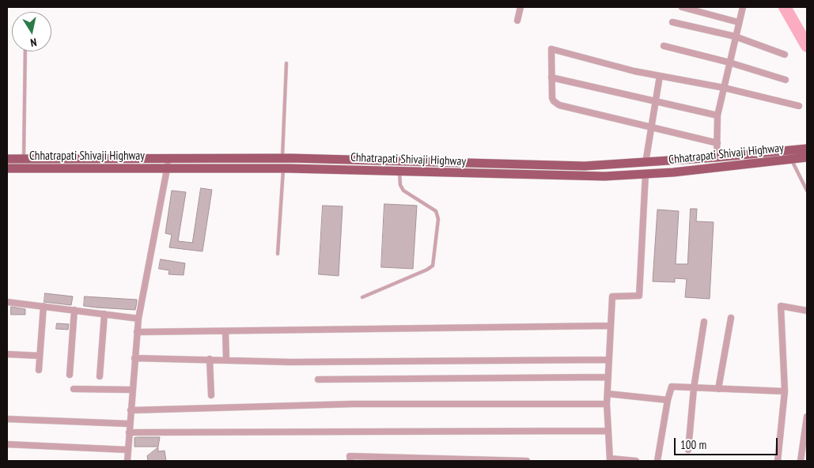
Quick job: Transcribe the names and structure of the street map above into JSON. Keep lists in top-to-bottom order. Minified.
{"streets":{"main road":["Chhatrapati Shivaji Highway"]},"scale_bar":"100 m","north":"bottom"}
